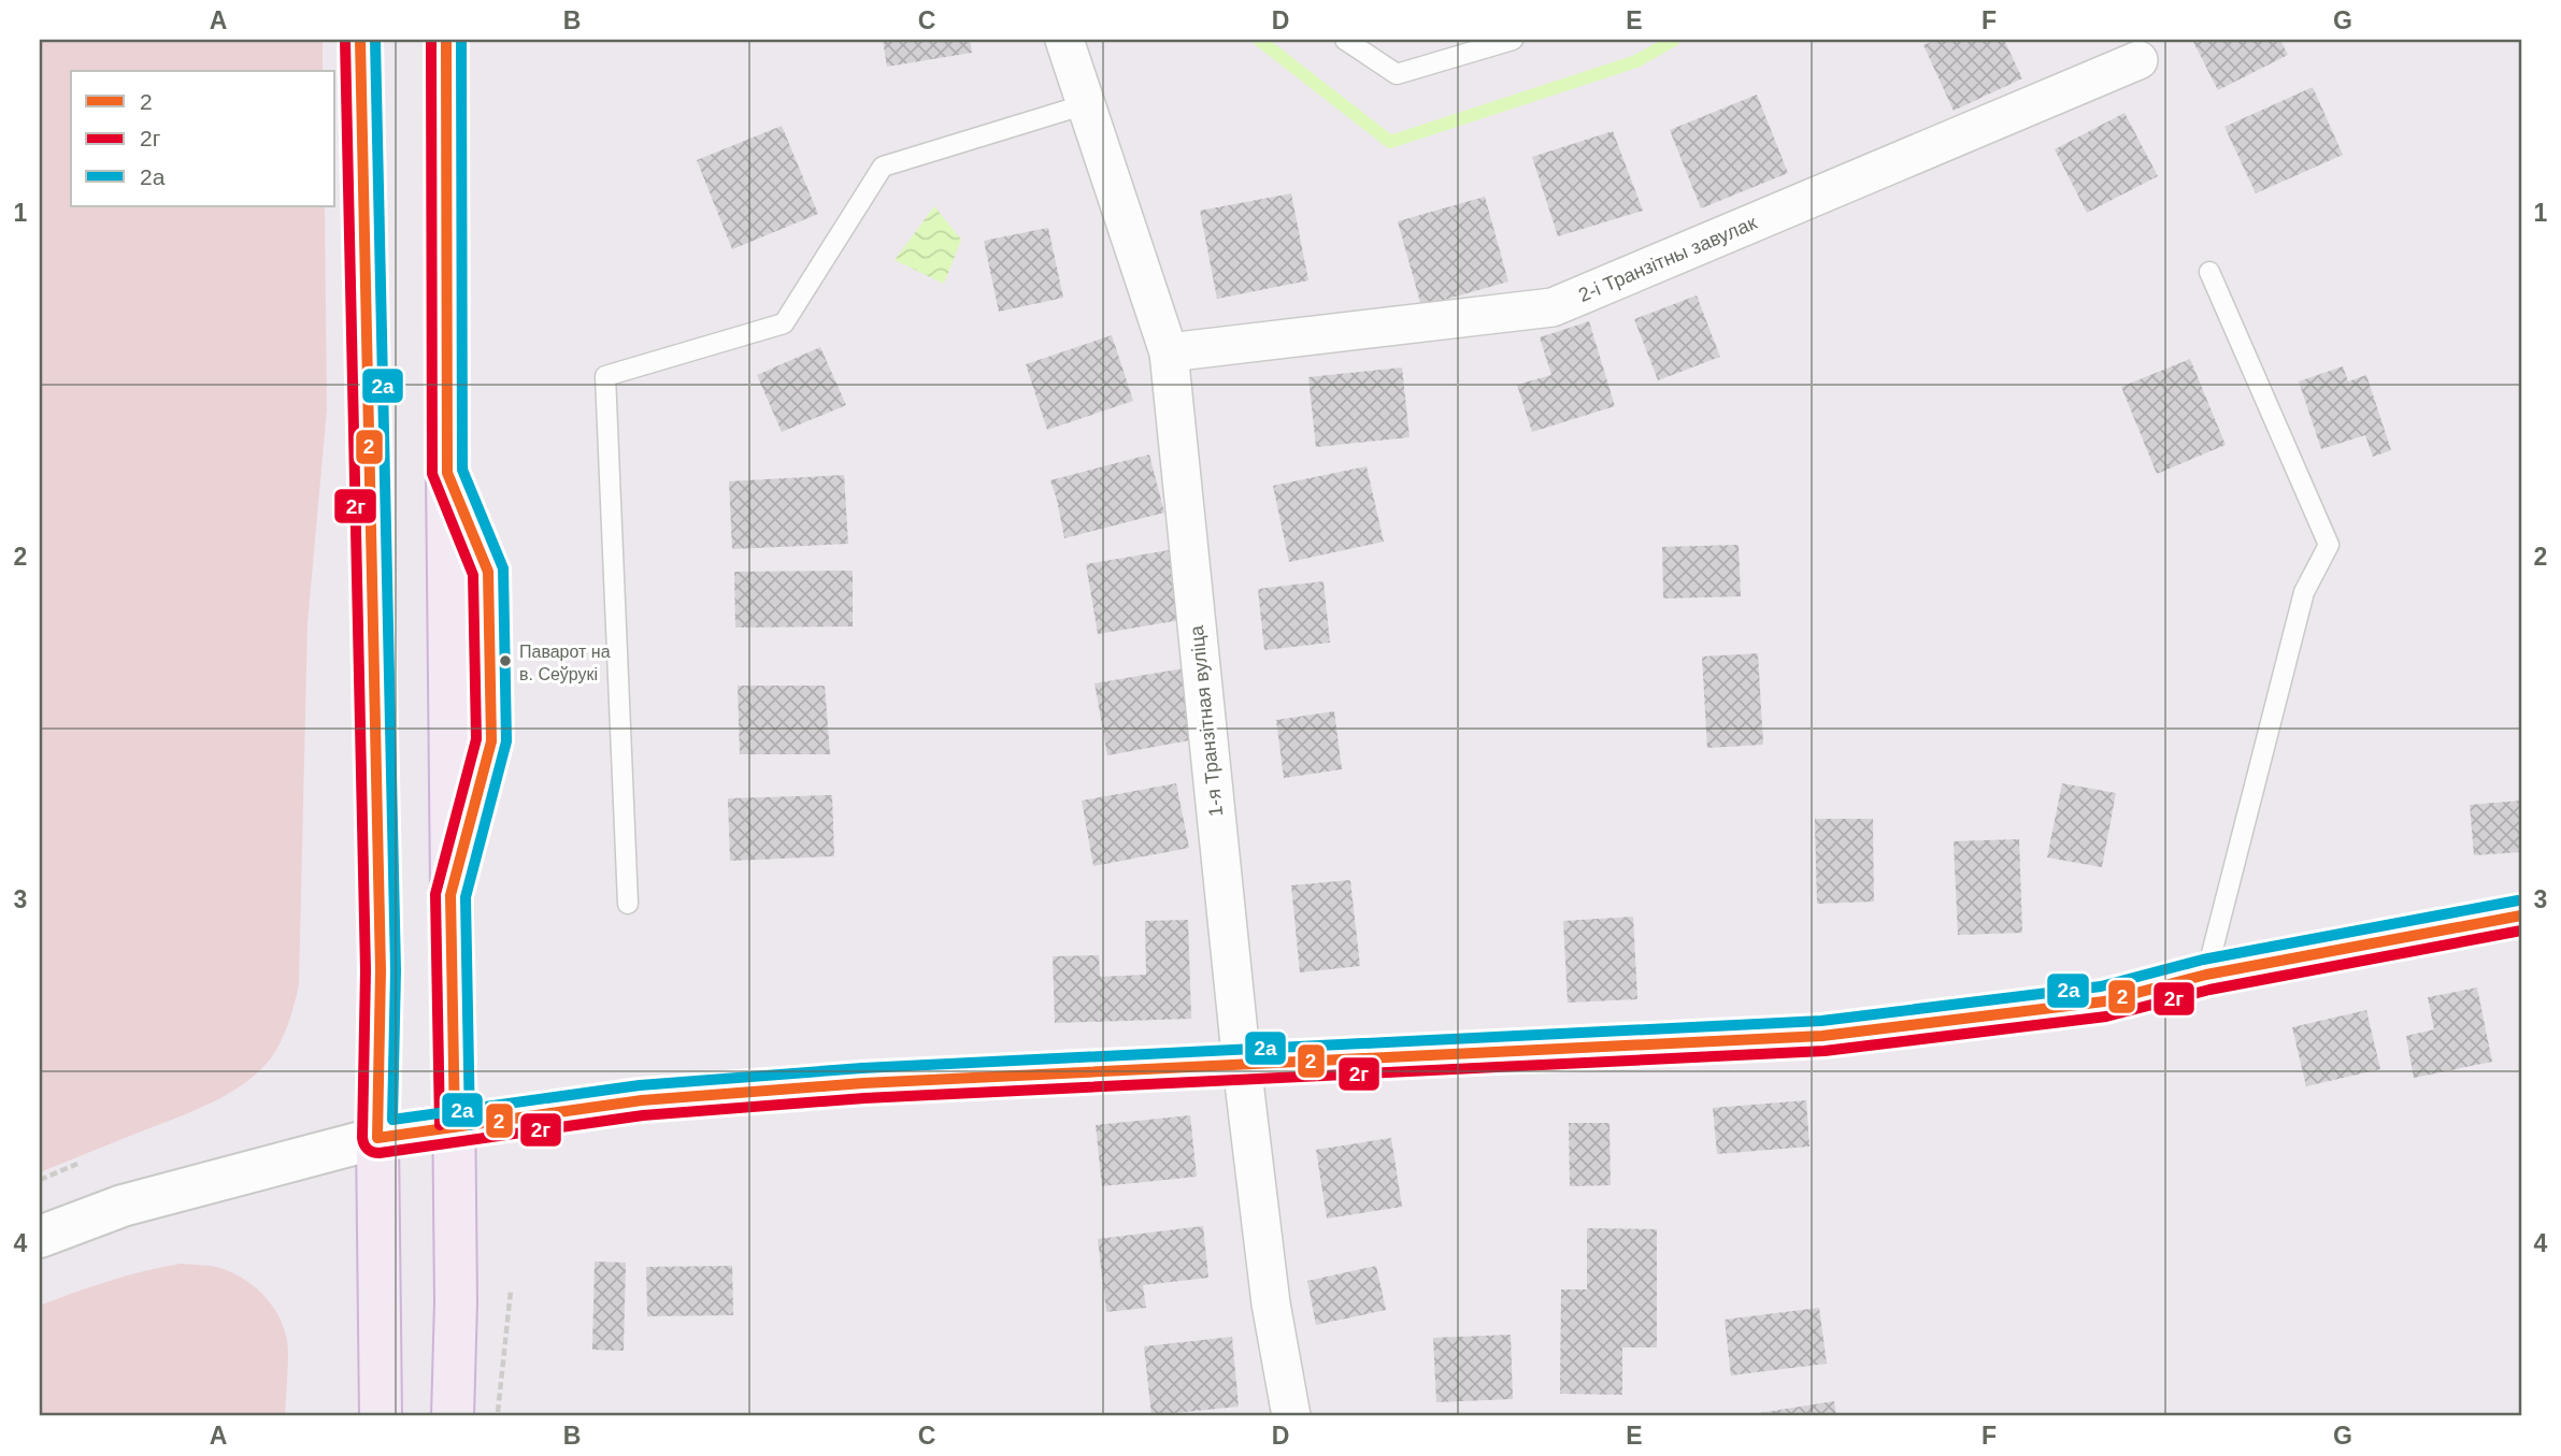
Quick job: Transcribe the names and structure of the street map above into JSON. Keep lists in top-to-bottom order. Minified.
{"streets":{"street":["2-і Транзітны завулак","1-я Транзітная вуліца"]},"crossings":[["2-і Транзітны завулак","1-я Транзітная вуліца"]],"places":["Паварот на в. Сеўрукі"],"lines":["transit line 2","transit line 2г","transit line 2а"],"legend":["2","2г","2а"],"grid":{"columns":["A","B","C","D","E","F","G"],"rows":["1","2","3","4"]}}
